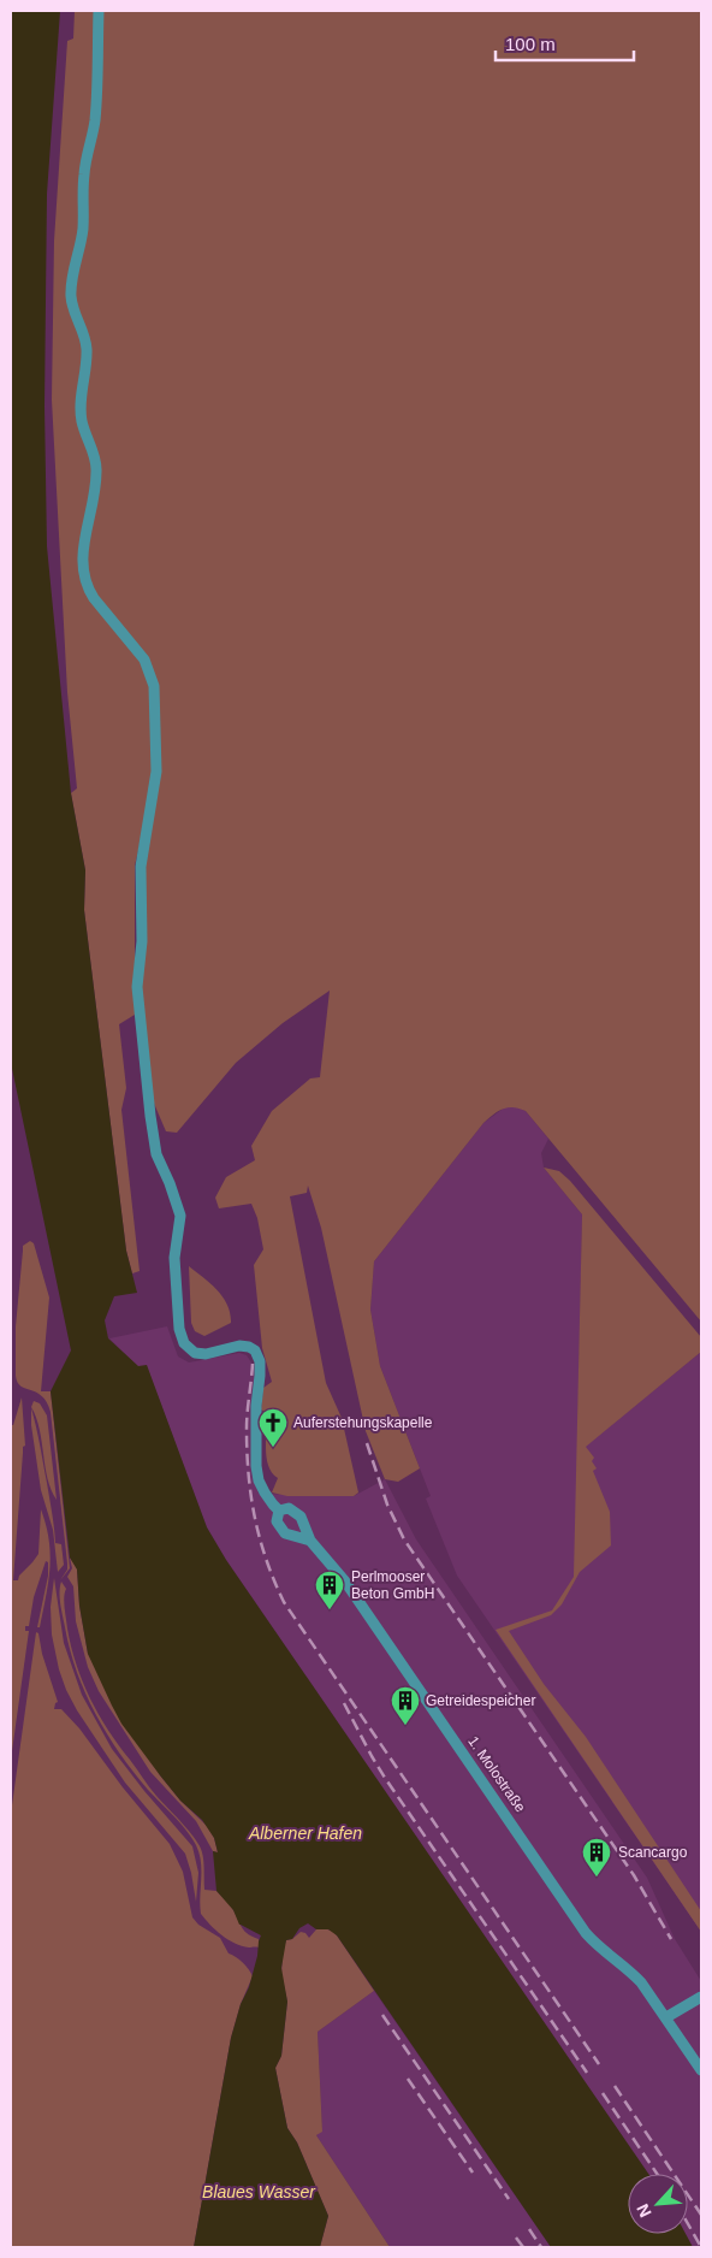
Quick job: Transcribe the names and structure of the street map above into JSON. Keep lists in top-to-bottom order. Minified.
{"streets":{"street":["1. Molostraße"]},"water":["Alberner Hafen","Blaues Wasser"],"places":{"church":["Auferstehungskapelle"],"building":["Perlmooser Beton GmbH","Getreidespeicher","Scancargo"]},"scale_bar":"100 m","north":"bottom left"}
